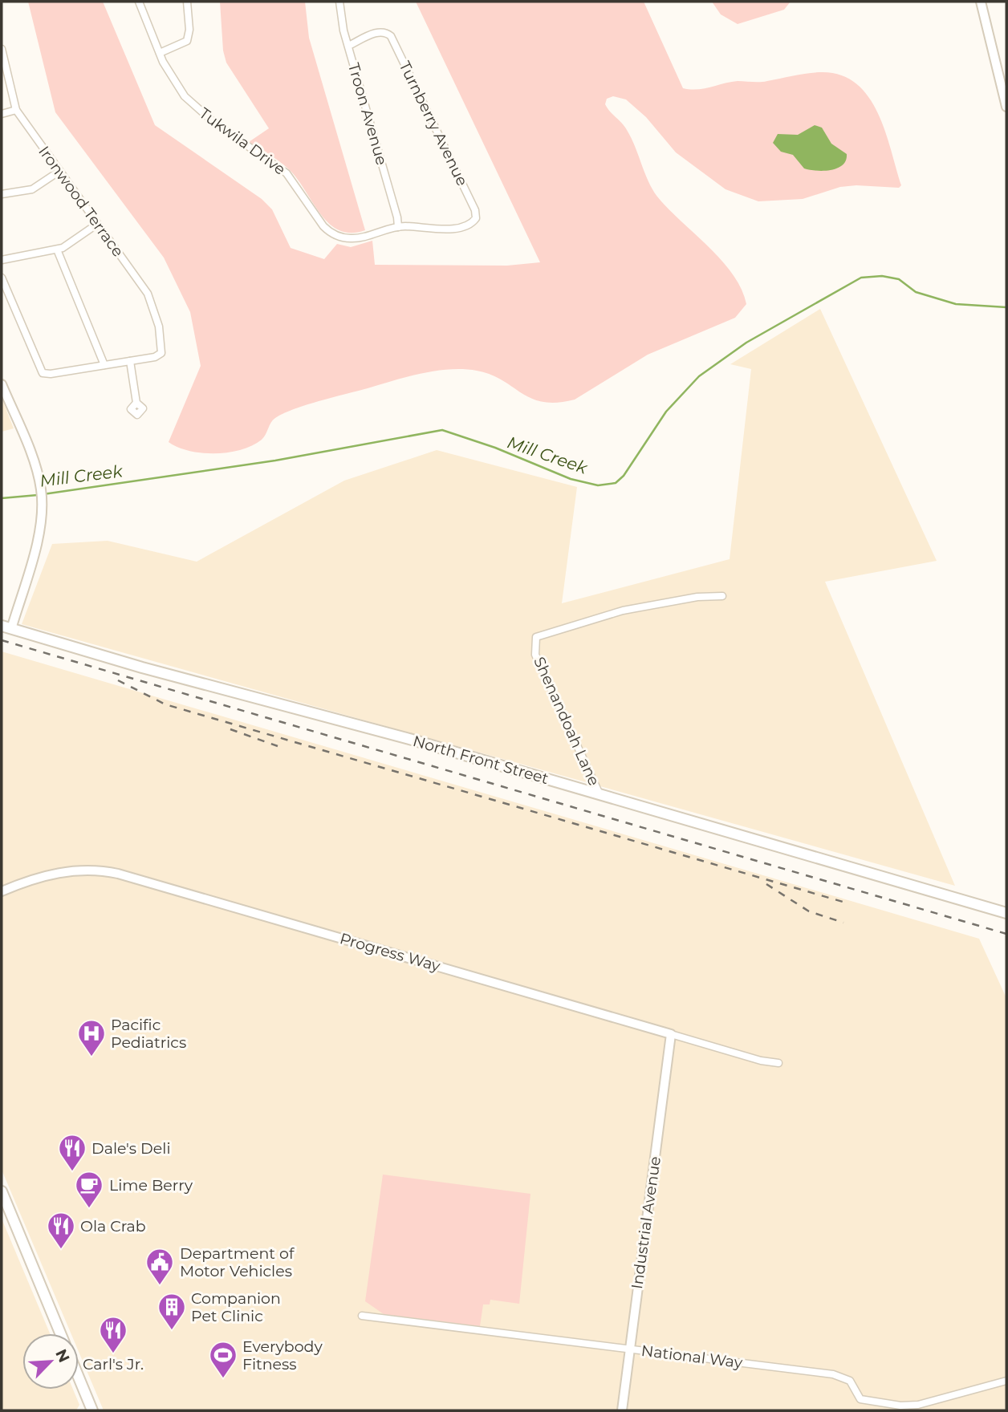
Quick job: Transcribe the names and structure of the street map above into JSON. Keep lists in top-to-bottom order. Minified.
{"streets":{"main road":["North Front Street"],"street":["Troon Avenue","Turnberry Avenue","Tukwila Drive","Ironwood Terrace","Shenandoah Lane","Progress Way","Industrial Avenue","National Way"]},"crossings":[["Troon Avenue","Turnberry Avenue"],["Troon Avenue","Tukwila Drive"],["Turnberry Avenue","Tukwila Drive"],["Shenandoah Lane","North Front Street"],["Progress Way","Industrial Avenue"],["Industrial Avenue","National Way"]],"water":["Mill Creek"],"places":{"hospital":["Pacific Pediatrics"],"restaurant":["Dale's Deli","Ola Crab","Carl's Jr."],"cafe":["Lime Berry"],"public building":["Department of Motor Vehicles"],"building":["Companion Pet Clinic"],"sports":["Everybody Fitness"]},"north":"top right"}
